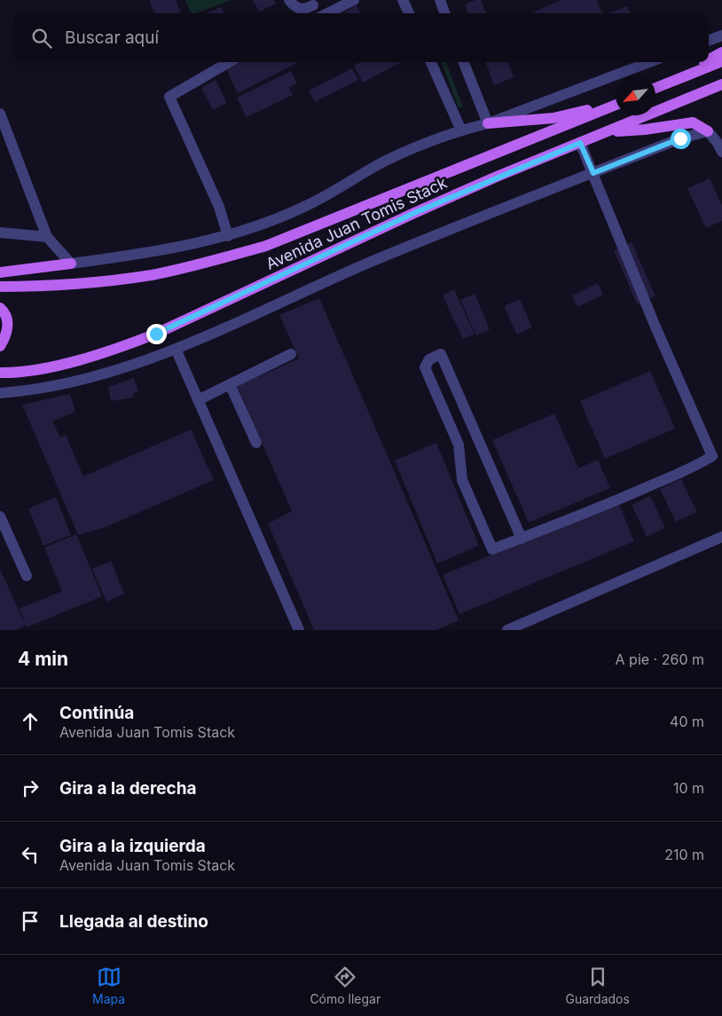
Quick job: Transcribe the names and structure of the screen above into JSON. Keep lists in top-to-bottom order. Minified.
{"streets":{"main road":["Avenida Juan Tomis Stack"]},"north":"bottom left","page":{"search":"Buscar aquí","heading":["4 min","A pie · 260 m"],"list":[["Continúa","Avenida Juan Tomis Stack","40 m"],["Gira a la derecha","10 m"],["Gira a la izquierda","Avenida Juan Tomis Stack","210 m"],"Llegada al destino"],"nav":["Mapa","Cómo llegar","Guardados"]}}
